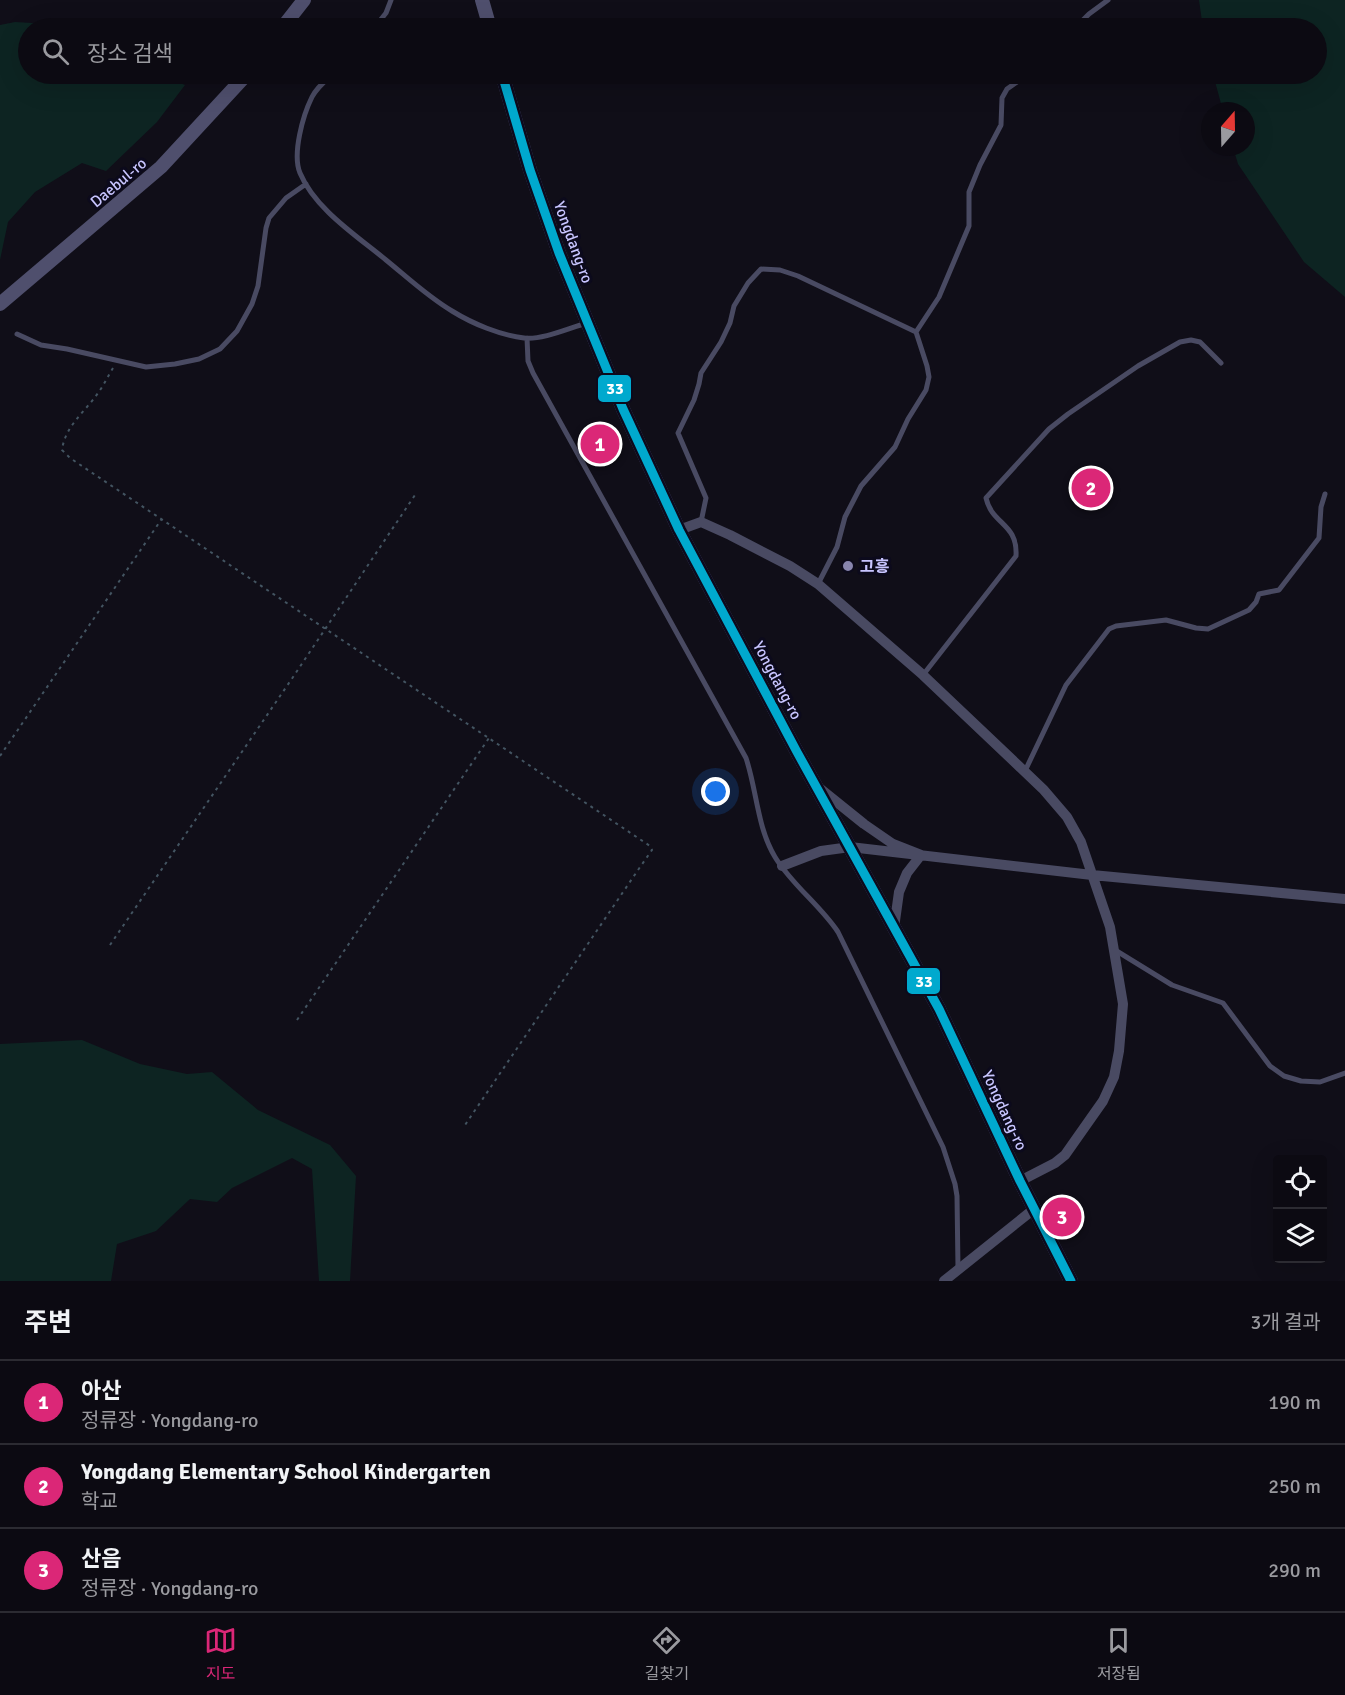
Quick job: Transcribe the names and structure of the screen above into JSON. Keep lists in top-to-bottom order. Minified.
{"streets":{"main road":["Daebul-ro","Yongdang-ro"]},"places":["고흥"],"lines":["transit line 33"],"north":"top","page":{"search":"장소 검색","pins":["1","2","3"],"heading":["주변","3개 결과"],"list":[{"mark":"1","name":"아산","note":"정류장 · Yongdang-ro","value":"190 m"},{"mark":"2","name":"Yongdang Elementary School Kindergarten","note":"학교","value":"250 m"},{"mark":"3","name":"산음","note":"정류장 · Yongdang-ro","value":"290 m"}],"nav":["지도","길찾기","저장됨"]}}
